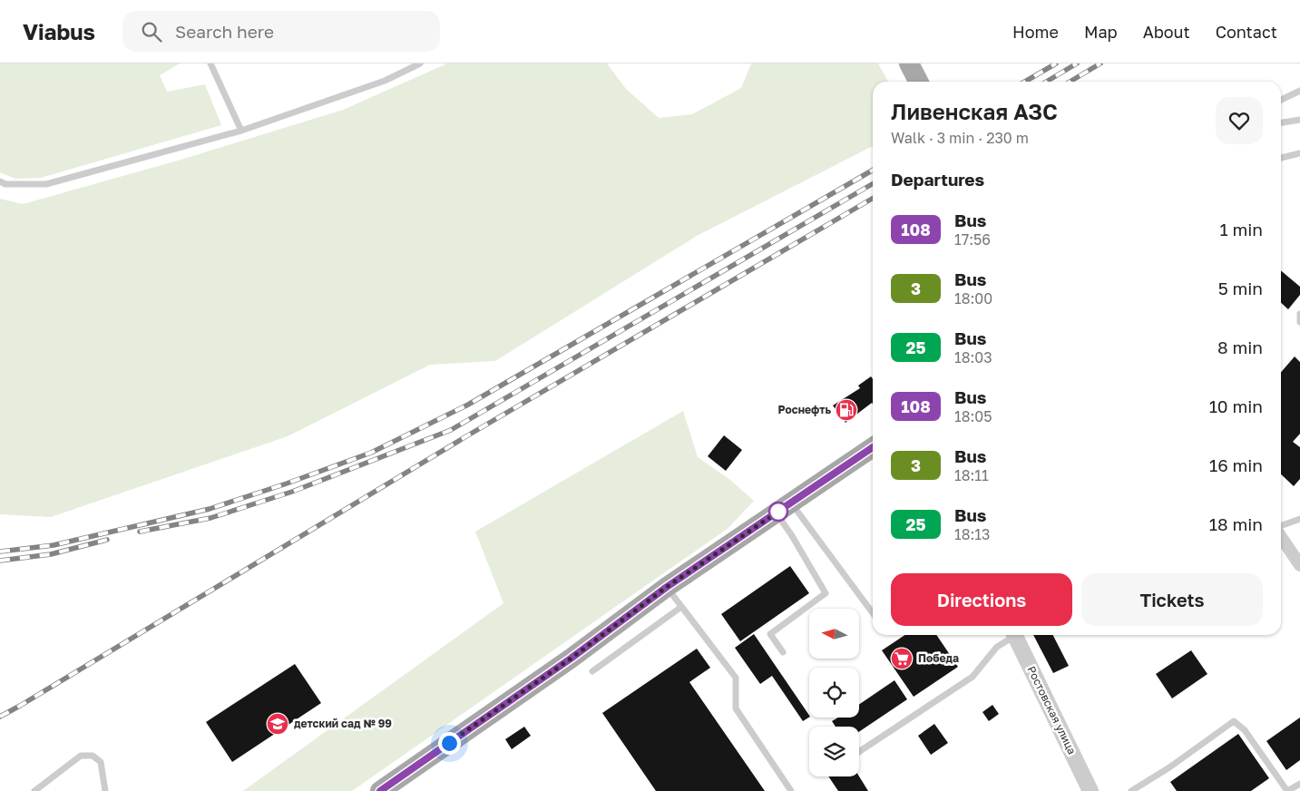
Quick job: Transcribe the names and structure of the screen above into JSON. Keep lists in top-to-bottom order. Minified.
{"streets":{"street":["Ростовская улица"]},"places":{"fuel station":["Роснефть"],"supermarket":["Победа"],"school or university":["детский сад № 99"]},"lines":["bus line 108"],"north":"left","page":{"header":"Viabus","search":"Search here","nav":["Home","Map","About","Contact"],"heading":[["Ливенская АЗС","Walk · 3 min · 230 m"],"Departures"],"list":[{"mark":"108","name":"Bus","note":"17:56","value":"1 min"},{"mark":"3","name":"Bus","note":"18:00","value":"5 min"},{"mark":"25","name":"Bus","note":"18:03","value":"8 min"},{"mark":"108","name":"Bus","note":"18:05","value":"10 min"},{"mark":"3","name":"Bus","note":"18:11","value":"16 min"},{"mark":"25","name":"Bus","note":"18:13","value":"18 min"}],"buttons":["Directions","Tickets"]}}
